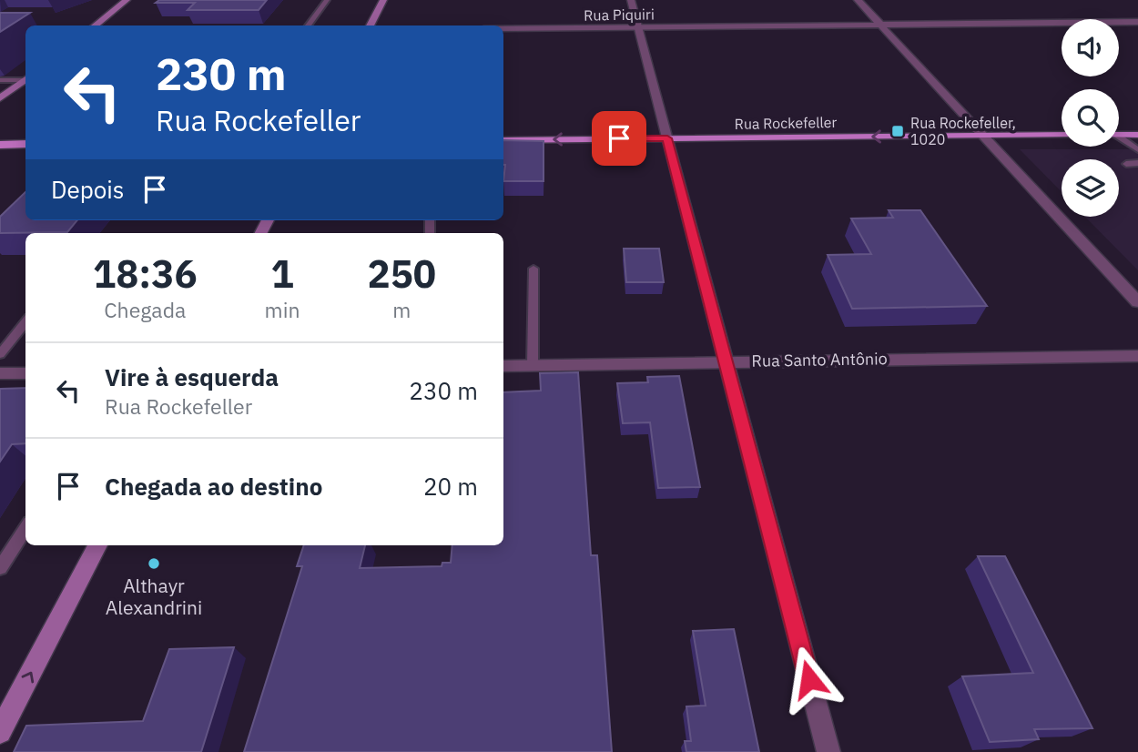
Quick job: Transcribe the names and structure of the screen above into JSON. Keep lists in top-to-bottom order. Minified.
{"streets":{"main road":["Rua Rockefeller"],"street":["Rua Piquiri","Rua Santo Antônio"]},"one_way":["Rua Rockefeller"],"places":{"transit":["Rua Rockefeller, 1020"],"other":["Althayr Alexandrini"]},"page":{"turn":["230 m","Rua Rockefeller"],"then":"Depois","eta":["18:36","Chegada","1","min","250","m"],"list":[{"name":"Vire à esquerda","note":"Rua Rockefeller","value":"230 m"},{"name":"Chegada ao destino","value":"20 m"}]}}
